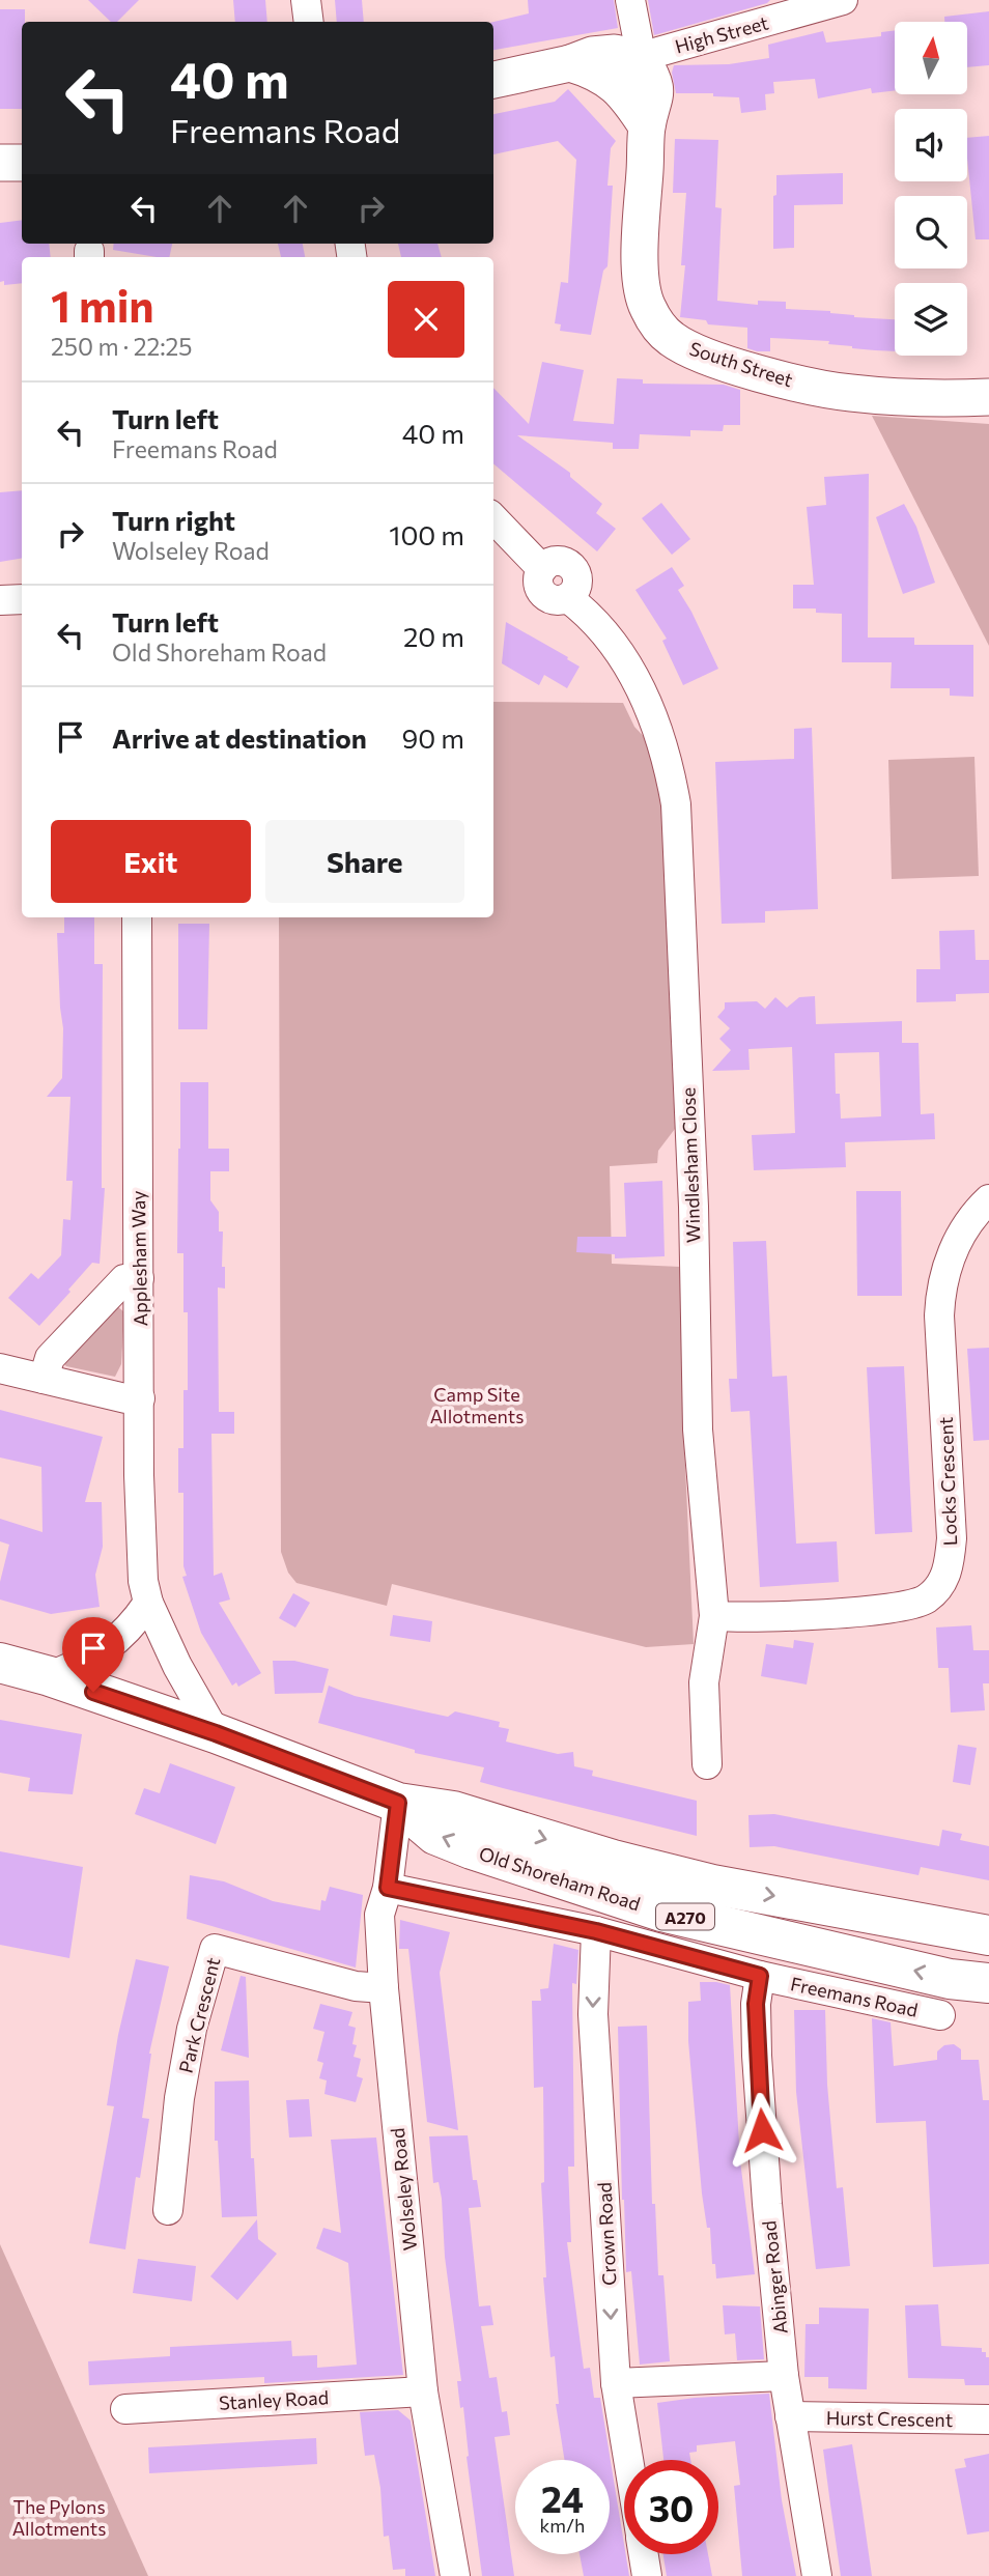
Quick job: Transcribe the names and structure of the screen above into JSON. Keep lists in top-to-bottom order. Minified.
{"streets":{"main road":["Old Shoreham Road","A270"],"street":["High Street","South Street","Windlesham Close","Applesham Way","Locks Crescent","Freemans Road","Park Crescent","Wolseley Road","Crown Road","Abinger Road","Stanley Road","Hurst Crescent"]},"crossings":[["High Street","South Street"],["Windlesham Close","Locks Crescent"],["Applesham Way","Old Shoreham Road"],["Old Shoreham Road","Wolseley Road"],["Freemans Road","Wolseley Road"],["Freemans Road","Crown Road"],["Freemans Road","Abinger Road"],["Park Crescent","Wolseley Road"],["Wolseley Road","Stanley Road"],["Abinger Road","Hurst Crescent"]],"one_way":["Crown Road"],"parks":["Camp Site Allotments","The Pylons Allotments"],"north":"top","page":{"turn":["40 m","Freemans Road"],"heading":["1 min","250 m · 22:25"],"list":[{"name":"Turn left","note":"Freemans Road","value":"40 m"},{"name":"Turn right","note":"Wolseley Road","value":"100 m"},{"name":"Turn left","note":"Old Shoreham Road","value":"20 m"},{"name":"Arrive at destination","value":"90 m"}],"buttons":["Exit","Share"],"speed":"24 km/h","limit":"30"}}
